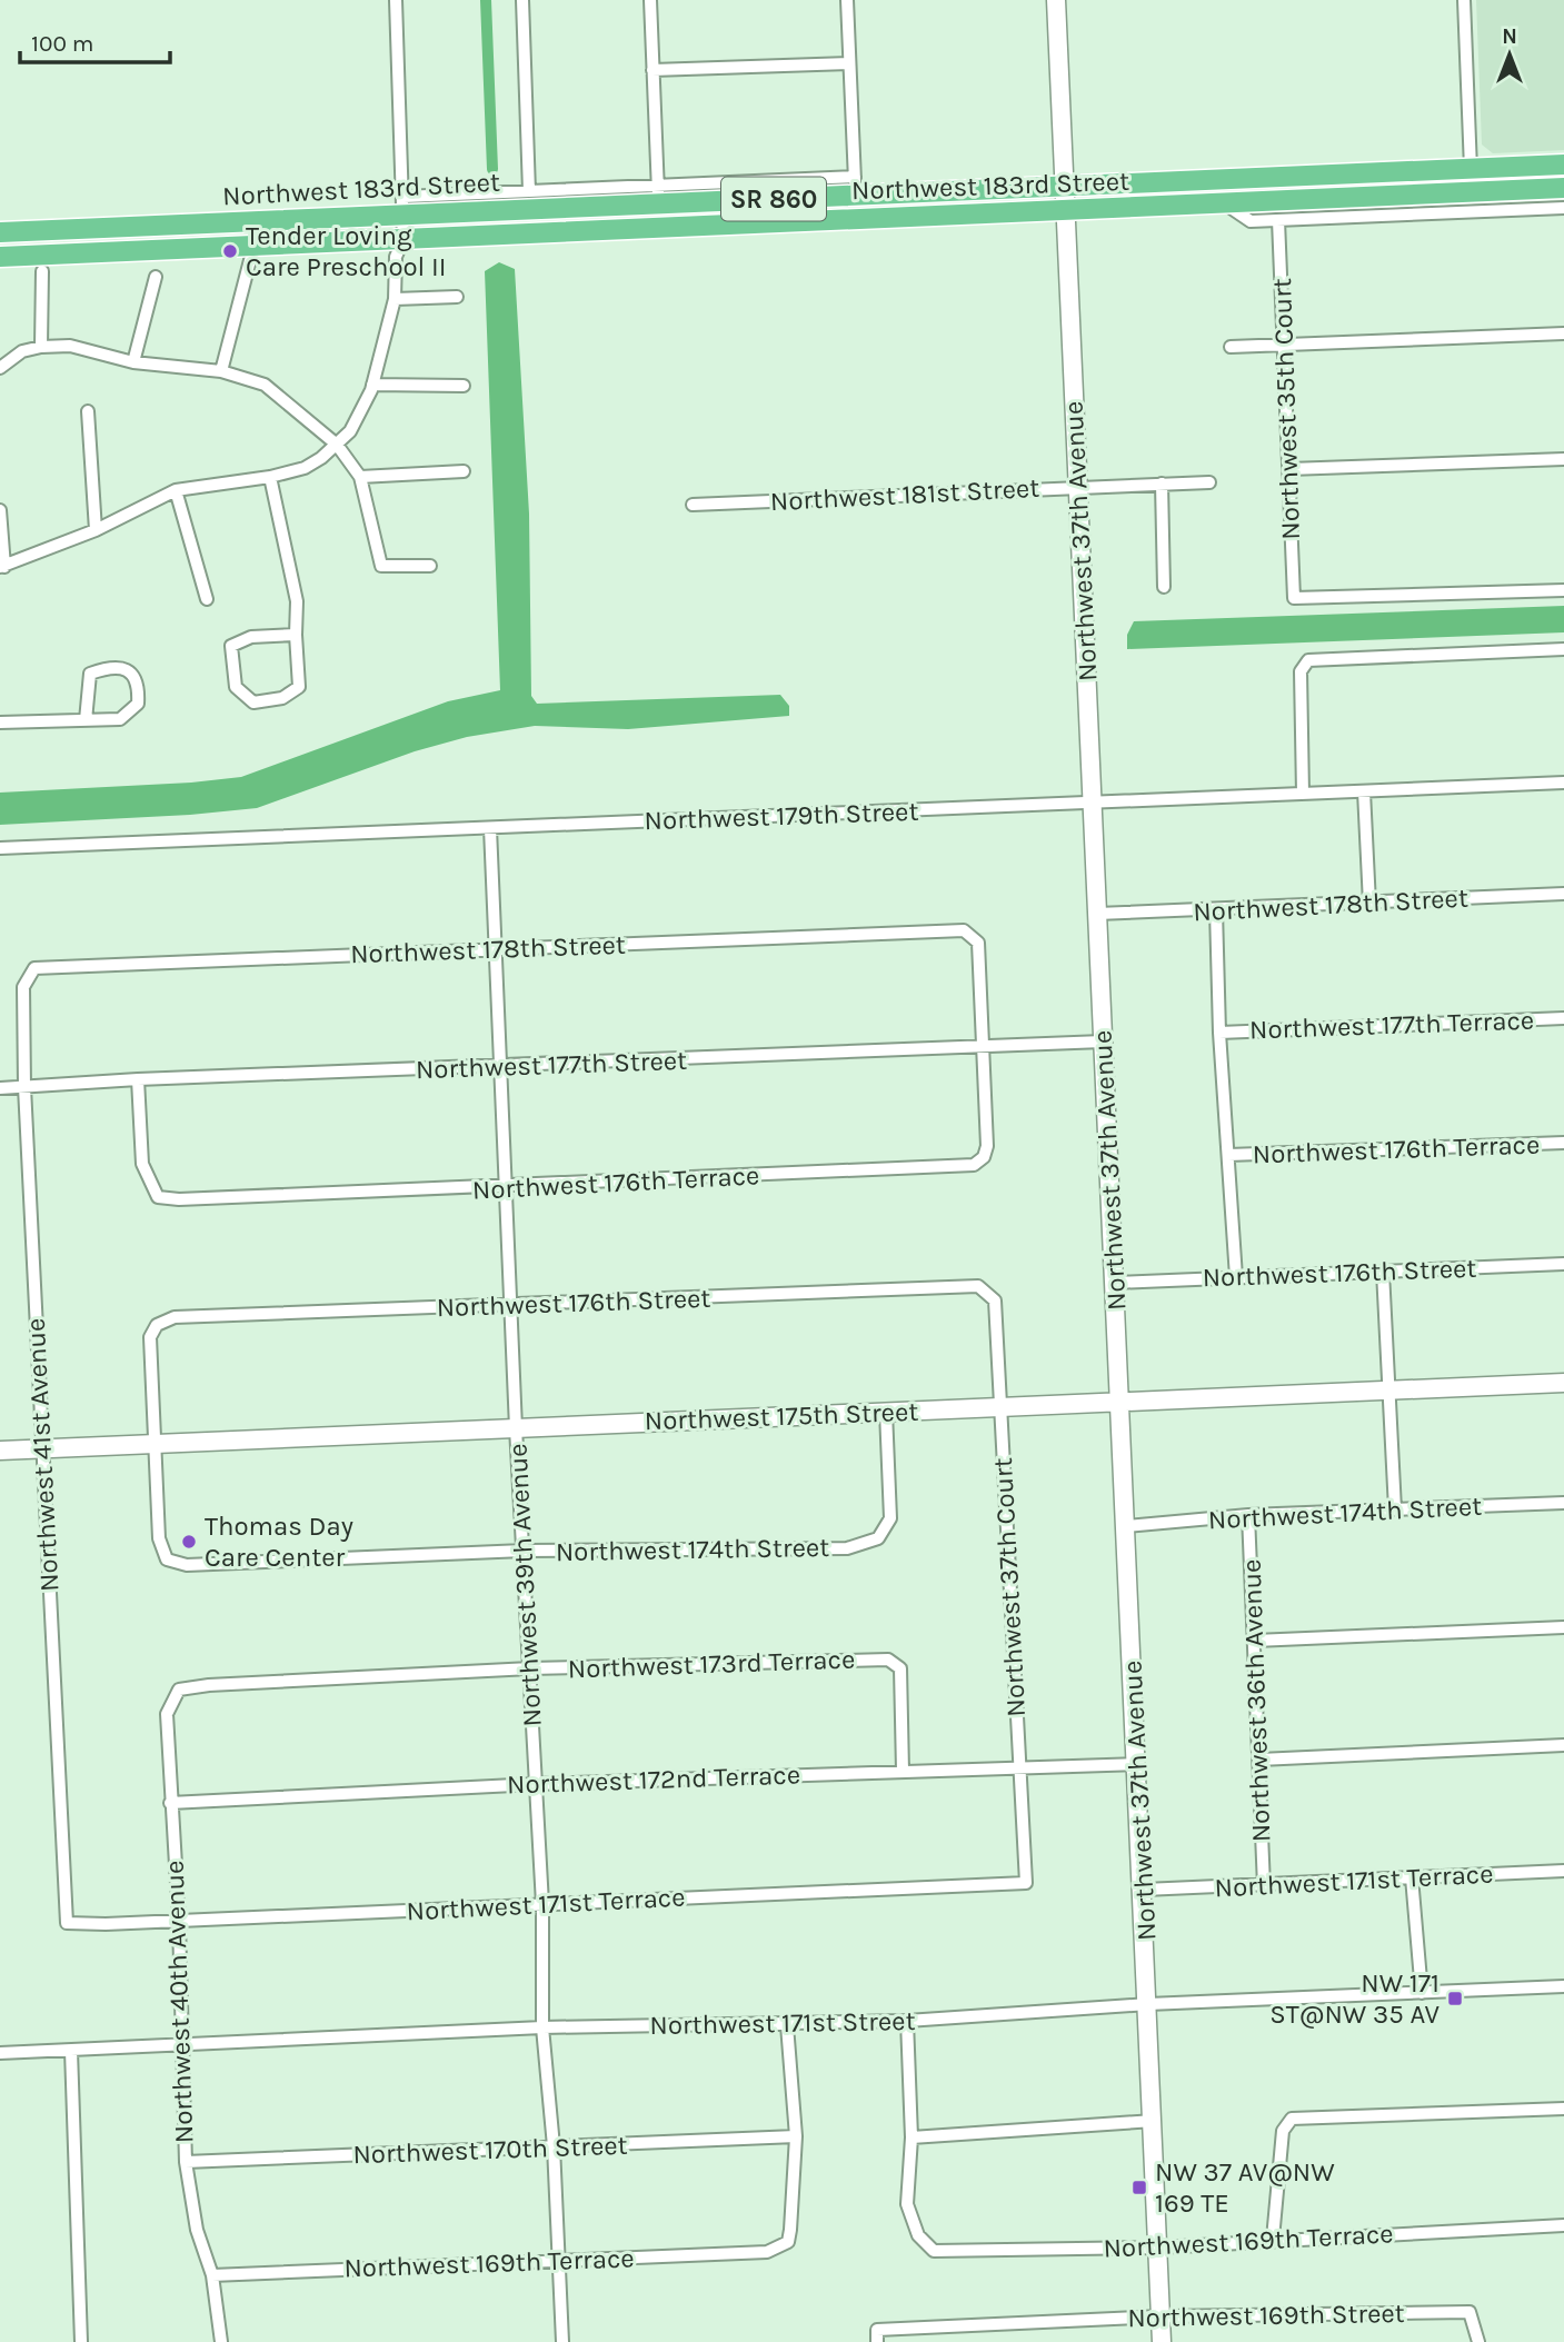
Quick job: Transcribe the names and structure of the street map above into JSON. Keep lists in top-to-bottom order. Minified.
{"streets":{"main road":["Northwest 183rd Street","SR 860","Northwest 37th Avenue","Northwest 175th Street"],"street":["Northwest 35th Court","Northwest 181st Street","Northwest 179th Street","Northwest 178th Street","Northwest 177th Terrace","Northwest 177th Street","Northwest 176th Terrace","Northwest 176th Street","Northwest 41st Avenue","Northwest 174th Street","Northwest 39th Avenue","Northwest 37th Court","Northwest 173rd Terrace","Northwest 36th Avenue","Northwest 172nd Terrace","Northwest 171st Terrace","Northwest 40th Avenue","Northwest 171st Street","Northwest 170th Street","Northwest 169th Terrace","Northwest 169th Street"]},"crossings":[["Northwest 183rd Street","Northwest 37th Avenue"],["Northwest 181st Street","Northwest 37th Avenue"],["Northwest 37th Avenue","Northwest 179th Street"],["Northwest 37th Avenue","Northwest 178th Street"],["Northwest 37th Avenue","Northwest 177th Street"],["Northwest 37th Avenue","Northwest 176th Street"],["Northwest 37th Avenue","Northwest 175th Street"],["Northwest 37th Avenue","Northwest 174th Street"],["Northwest 37th Avenue","Northwest 172nd Terrace"],["Northwest 37th Avenue","Northwest 171st Terrace"],["Northwest 37th Avenue","Northwest 171st Street"],["Northwest 37th Avenue","Northwest 169th Terrace"],["Northwest 37th Avenue","Northwest 169th Street"],["Northwest 179th Street","Northwest 39th Avenue"],["Northwest 178th Street","Northwest 177th Street"],["Northwest 178th Street","Northwest 176th Terrace"],["Northwest 178th Street","Northwest 41st Avenue"],["Northwest 178th Street","Northwest 39th Avenue"],["Northwest 177th Street","Northwest 176th Terrace"],["Northwest 177th Street","Northwest 41st Avenue"],["Northwest 177th Street","Northwest 39th Avenue"],["Northwest 176th Terrace","Northwest 39th Avenue"],["Northwest 176th Street","Northwest 175th Street"],["Northwest 176th Street","Northwest 174th Street"],["Northwest 176th Street","Northwest 39th Avenue"],["Northwest 176th Street","Northwest 37th Court"],["Northwest 175th Street","Northwest 41st Avenue"],["Northwest 175th Street","Northwest 174th Street"],["Northwest 175th Street","Northwest 39th Avenue"],["Northwest 175th Street","Northwest 37th Court"],["Northwest 41st Avenue","Northwest 171st Terrace"],["Northwest 174th Street","Northwest 39th Avenue"],["Northwest 174th Street","Northwest 36th Avenue"],["Northwest 39th Avenue","Northwest 173rd Terrace"],["Northwest 39th Avenue","Northwest 172nd Terrace"],["Northwest 39th Avenue","Northwest 171st Terrace"],["Northwest 39th Avenue","Northwest 171st Street"],["Northwest 39th Avenue","Northwest 170th Street"],["Northwest 39th Avenue","Northwest 169th Terrace"],["Northwest 37th Court","Northwest 172nd Terrace"],["Northwest 37th Court","Northwest 171st Terrace"],["Northwest 173rd Terrace","Northwest 172nd Terrace"],["Northwest 173rd Terrace","Northwest 40th Avenue"],["Northwest 36th Avenue","Northwest 171st Terrace"],["Northwest 172nd Terrace","Northwest 40th Avenue"],["Northwest 171st Terrace","Northwest 40th Avenue"],["Northwest 40th Avenue","Northwest 171st Street"],["Northwest 40th Avenue","Northwest 170th Street"],["Northwest 40th Avenue","Northwest 169th Terrace"],["Northwest 170th Street","Northwest 169th Terrace"]],"places":{"other":["Tender Loving Care Preschool II","Thomas Day Care Center"],"transit":["NW 171 ST@NW 35 AV","NW 37 AV@NW 169 TE"]},"scale_bar":"100 m","north":"top"}
